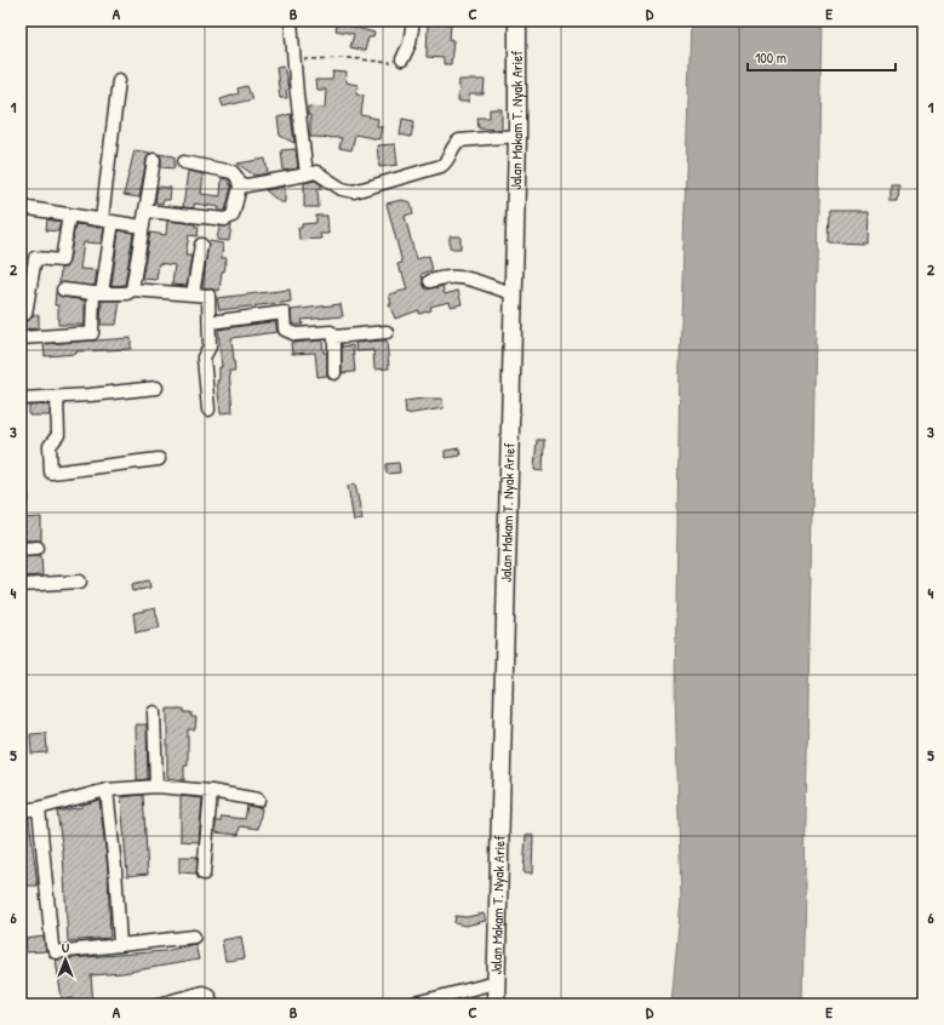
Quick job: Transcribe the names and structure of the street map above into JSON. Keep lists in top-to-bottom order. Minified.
{"streets":{"street":["Jalan Makam T. Nyak Arief"]},"scale_bar":"100 m","north":"top","grid":{"columns":["A","B","C","D","E"],"rows":["1","2","3","4","5","6"]}}
